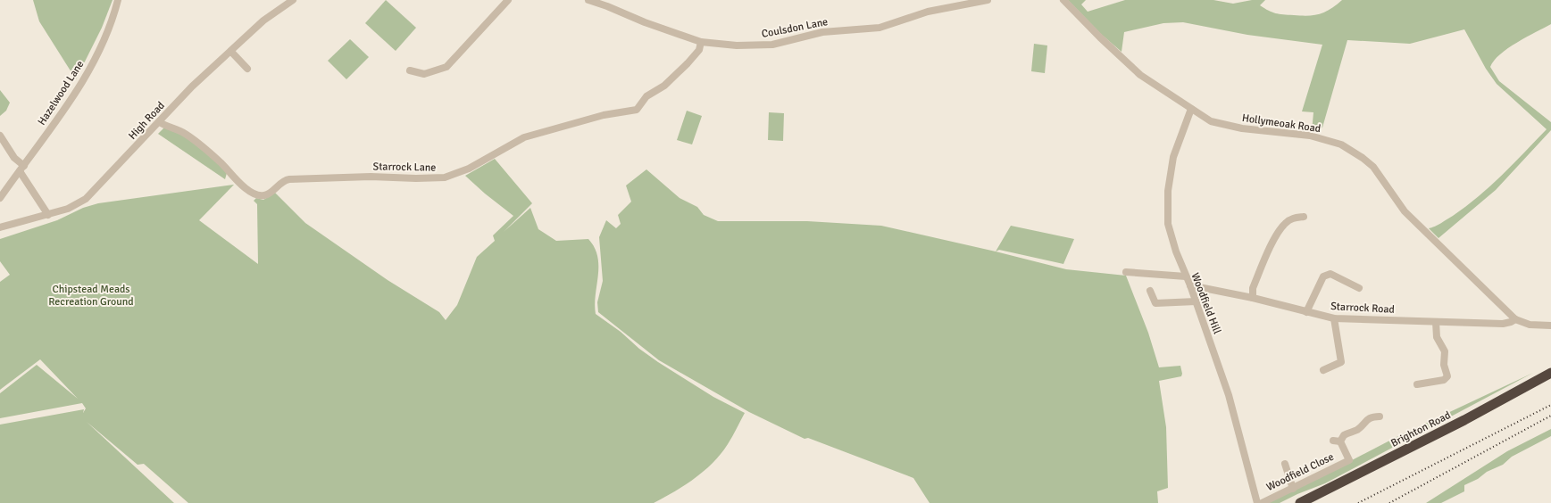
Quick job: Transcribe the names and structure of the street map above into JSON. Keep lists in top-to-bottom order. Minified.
{"streets":{"highway":["Brighton Road"],"street":["Coulsdon Lane","Hazelwood Lane","High Road","Hollymeoak Road","Starrock Lane","Woodfield Hill","Starrock Road","Woodfield Close"]},"crossings":[["Coulsdon Lane","Starrock Lane"],["High Road","Starrock Lane"],["Hollymeoak Road","Woodfield Hill"],["Hollymeoak Road","Starrock Road"],["Woodfield Hill","Starrock Road"]],"parks":["Chipstead Meads Recreation Ground"]}
